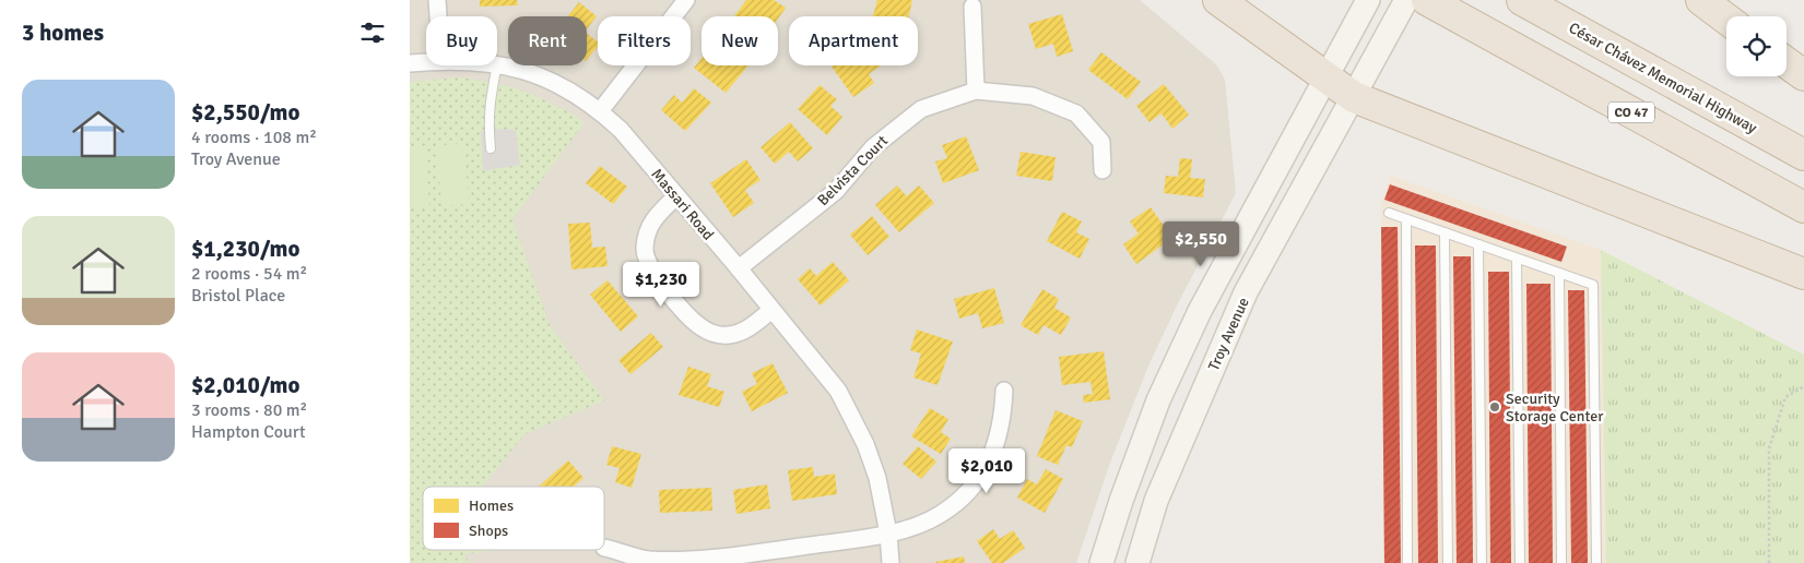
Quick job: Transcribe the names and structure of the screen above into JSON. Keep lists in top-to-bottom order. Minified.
{"streets":{"highway":["César Chávez Memorial Highway","CO 47"],"main road":["Troy Avenue"],"street":["Belvista Court","Massari Road"]},"crossings":[["Belvista Court","Massari Road"]],"places":["Security Storage Center"],"legend":["Homes","Shops"],"page":{"heading":"3 homes","chip":["Buy","Rent","Filters","New","Apartment"],"list":[{"name":"$2,550/mo","note":"4 rooms · 108 m² · Troy Avenue"},{"name":"$1,230/mo","note":"2 rooms · 54 m² · Bristol Place"},{"name":"$2,010/mo","note":"3 rooms · 80 m² · Hampton Court"}],"price":["$2,550","$1,230","$2,010"]}}
